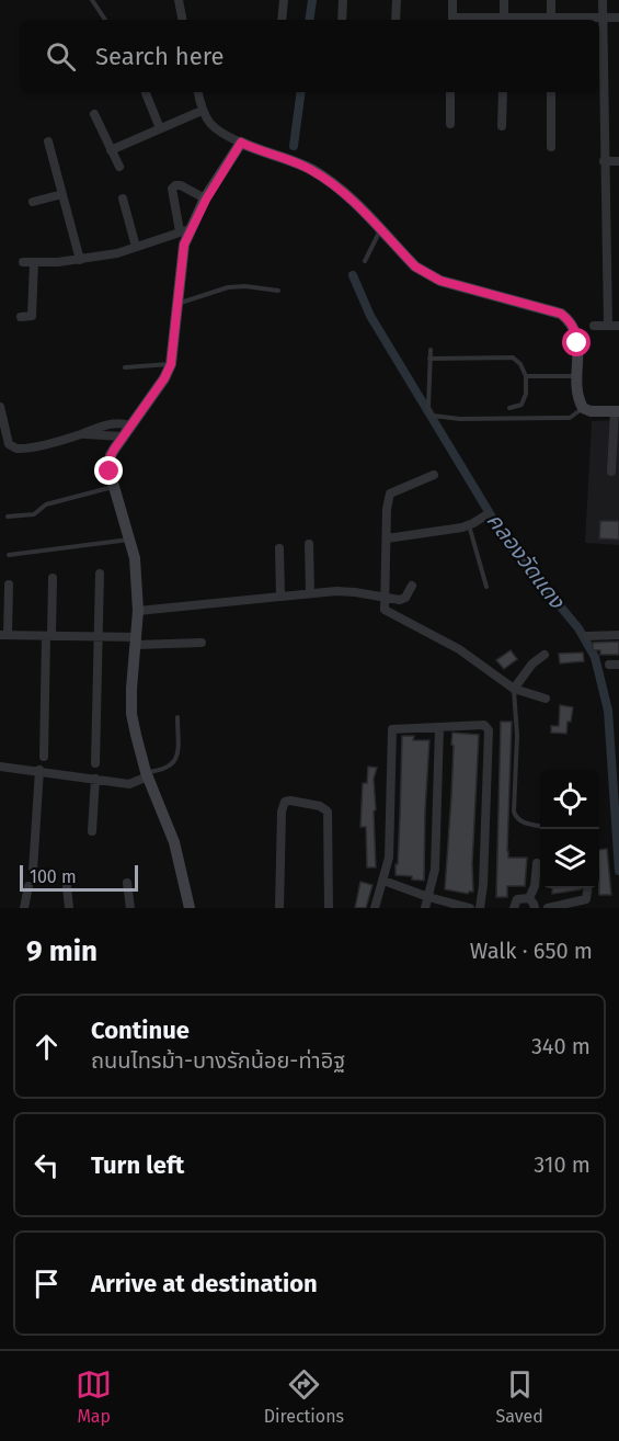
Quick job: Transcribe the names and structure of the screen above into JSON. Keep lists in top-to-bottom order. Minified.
{"water":["คลองวัดแดง"],"scale_bar":"100 m","page":{"search":"Search here","scale":"100 m","heading":["9 min","Walk · 650 m"],"list":[["Continue","ถนนไทรม้า-บางรักน้อย-ท่าอิฐ","340 m"],["Turn left","310 m"],"Arrive at destination"],"nav":["Map","Directions","Saved"]}}
